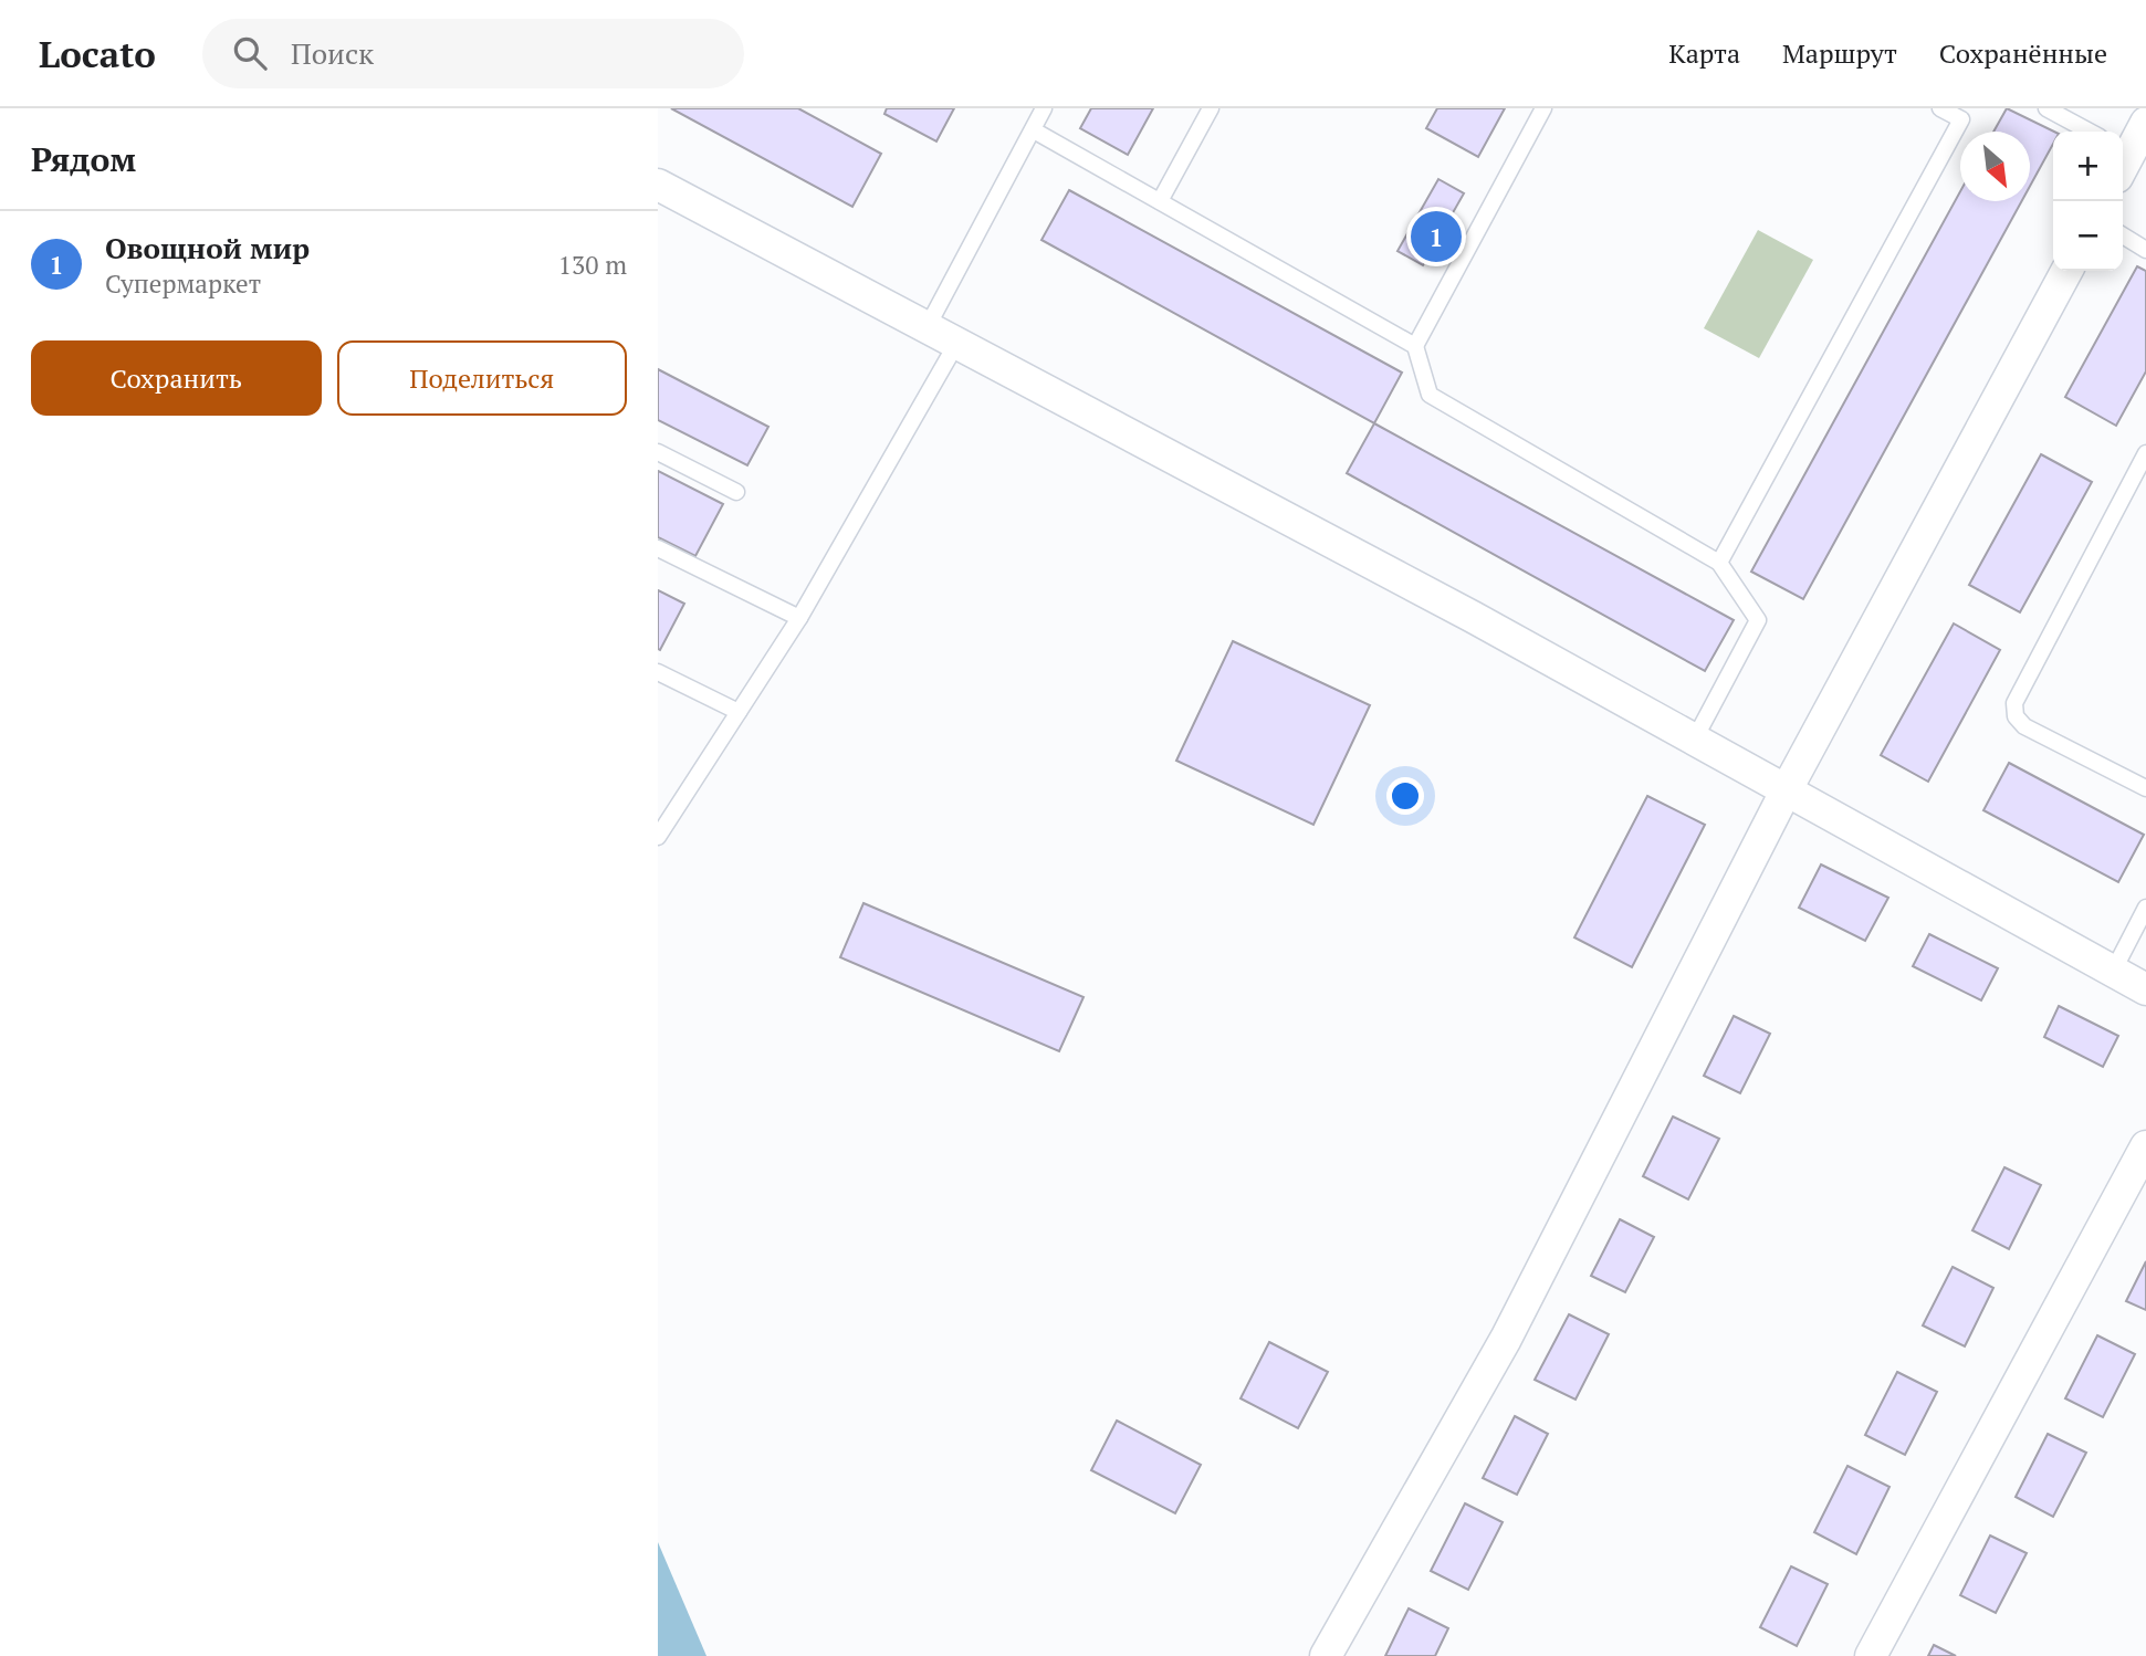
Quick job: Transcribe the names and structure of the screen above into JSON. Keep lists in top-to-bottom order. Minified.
{"north":"bottom right","page":{"header":"Locato","search":"Поиск","nav":["Карта","Маршрут","Сохранённые"],"heading":"Рядом","map_buttons":["+","−"],"pins":"1","list":[{"mark":"1","name":"Овощной мир","note":"Супермаркет","value":"130 m"}],"buttons":["Сохранить","Поделиться"]}}
